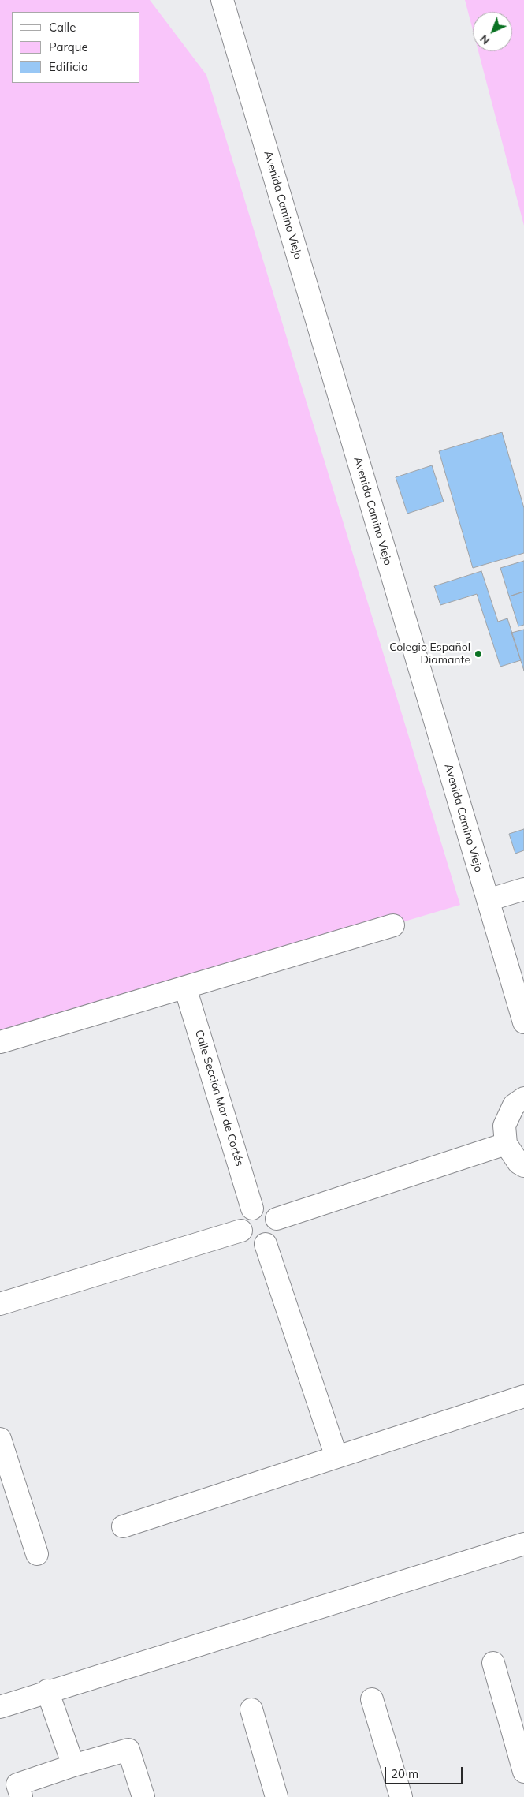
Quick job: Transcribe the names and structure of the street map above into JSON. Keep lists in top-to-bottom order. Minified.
{"streets":{"street":["Avenida Camino Viejo","Calle Sección Mar de Cortés"]},"places":["Colegio Español Diamante"],"legend":["Calle","Parque","Edificio"],"scale_bar":"20 m","north":"bottom left"}
